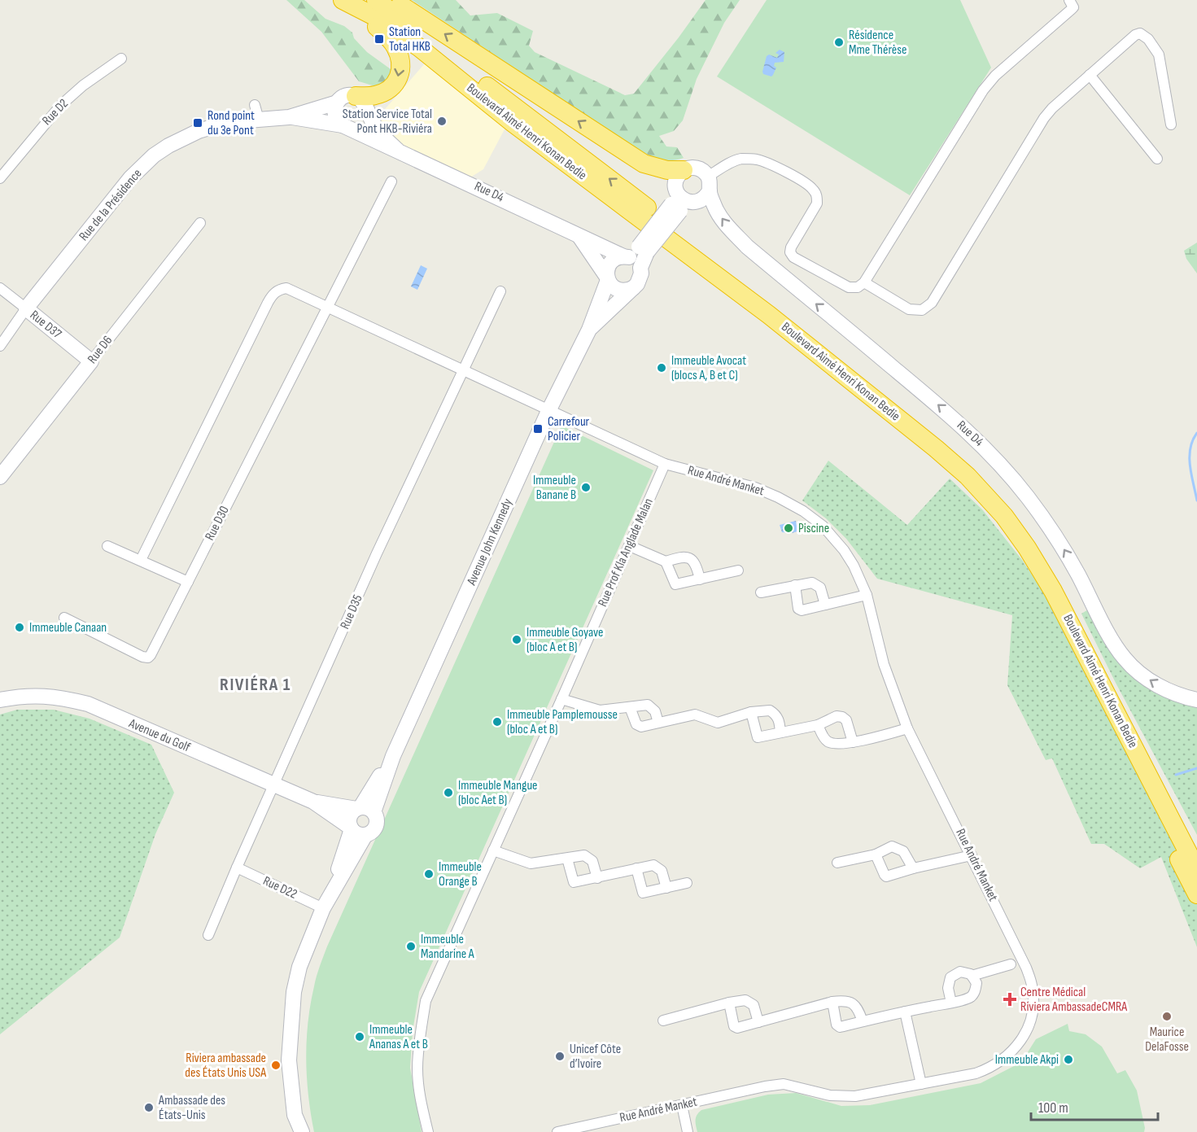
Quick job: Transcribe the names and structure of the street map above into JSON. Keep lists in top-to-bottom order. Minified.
{"streets":{"highway":["Boulevard Aimé Henri Konan Bedie"],"main road":["Rue D4","Rue de la Présidence","Rue D37","Rue D6","Avenue John Kennedy","Avenue du Golf"],"street":["Rue D2","Rue André Manket","Rue D30","Rue Prof Kla Anglade Malan","Rue D35","Rue D22"]},"crossings":[["Rue D4","Rue de la Présidence"],["Rue D4","Avenue John Kennedy"],["Rue de la Présidence","Rue D37"],["Rue D37","Rue D6"],["Rue André Manket","Avenue John Kennedy"],["Rue André Manket","Rue Prof Kla Anglade Malan"],["Avenue John Kennedy","Avenue du Golf"],["Avenue John Kennedy","Rue D22"],["Rue D35","Avenue du Golf"],["Rue D35","Rue D22"]],"one_way":["Rue D4"],"districts":["RIVIÉRA 1"],"places":{"transit":["Station Total HKB","Rond point du 3e Pont","Carrefour Policier"],"other":["Résidence Mme Thérèse","Station Service Total Pont HKB-Riviéra","Immeuble Avocat (blocs A, B et C)","Immeuble Banane B","Piscine","Immeuble Canaan","Immeuble Goyave (bloc A et B)","Immeuble Pamplemousse (bloc A et B)","Immeuble Mangue (bloc Aet B)","Immeuble Orange B","Immeuble Mandarine A","Maurice DelaFosse","Immeuble Ananas A et B","Unicef Côte d’Ivoire","Immeuble Akpi","Riviera ambassade des États Unis USA","Ambassade des États-Unis"],"health":["Centre Médical Riviera AmbassadeCMRA"]},"scale_bar":"100 m"}
